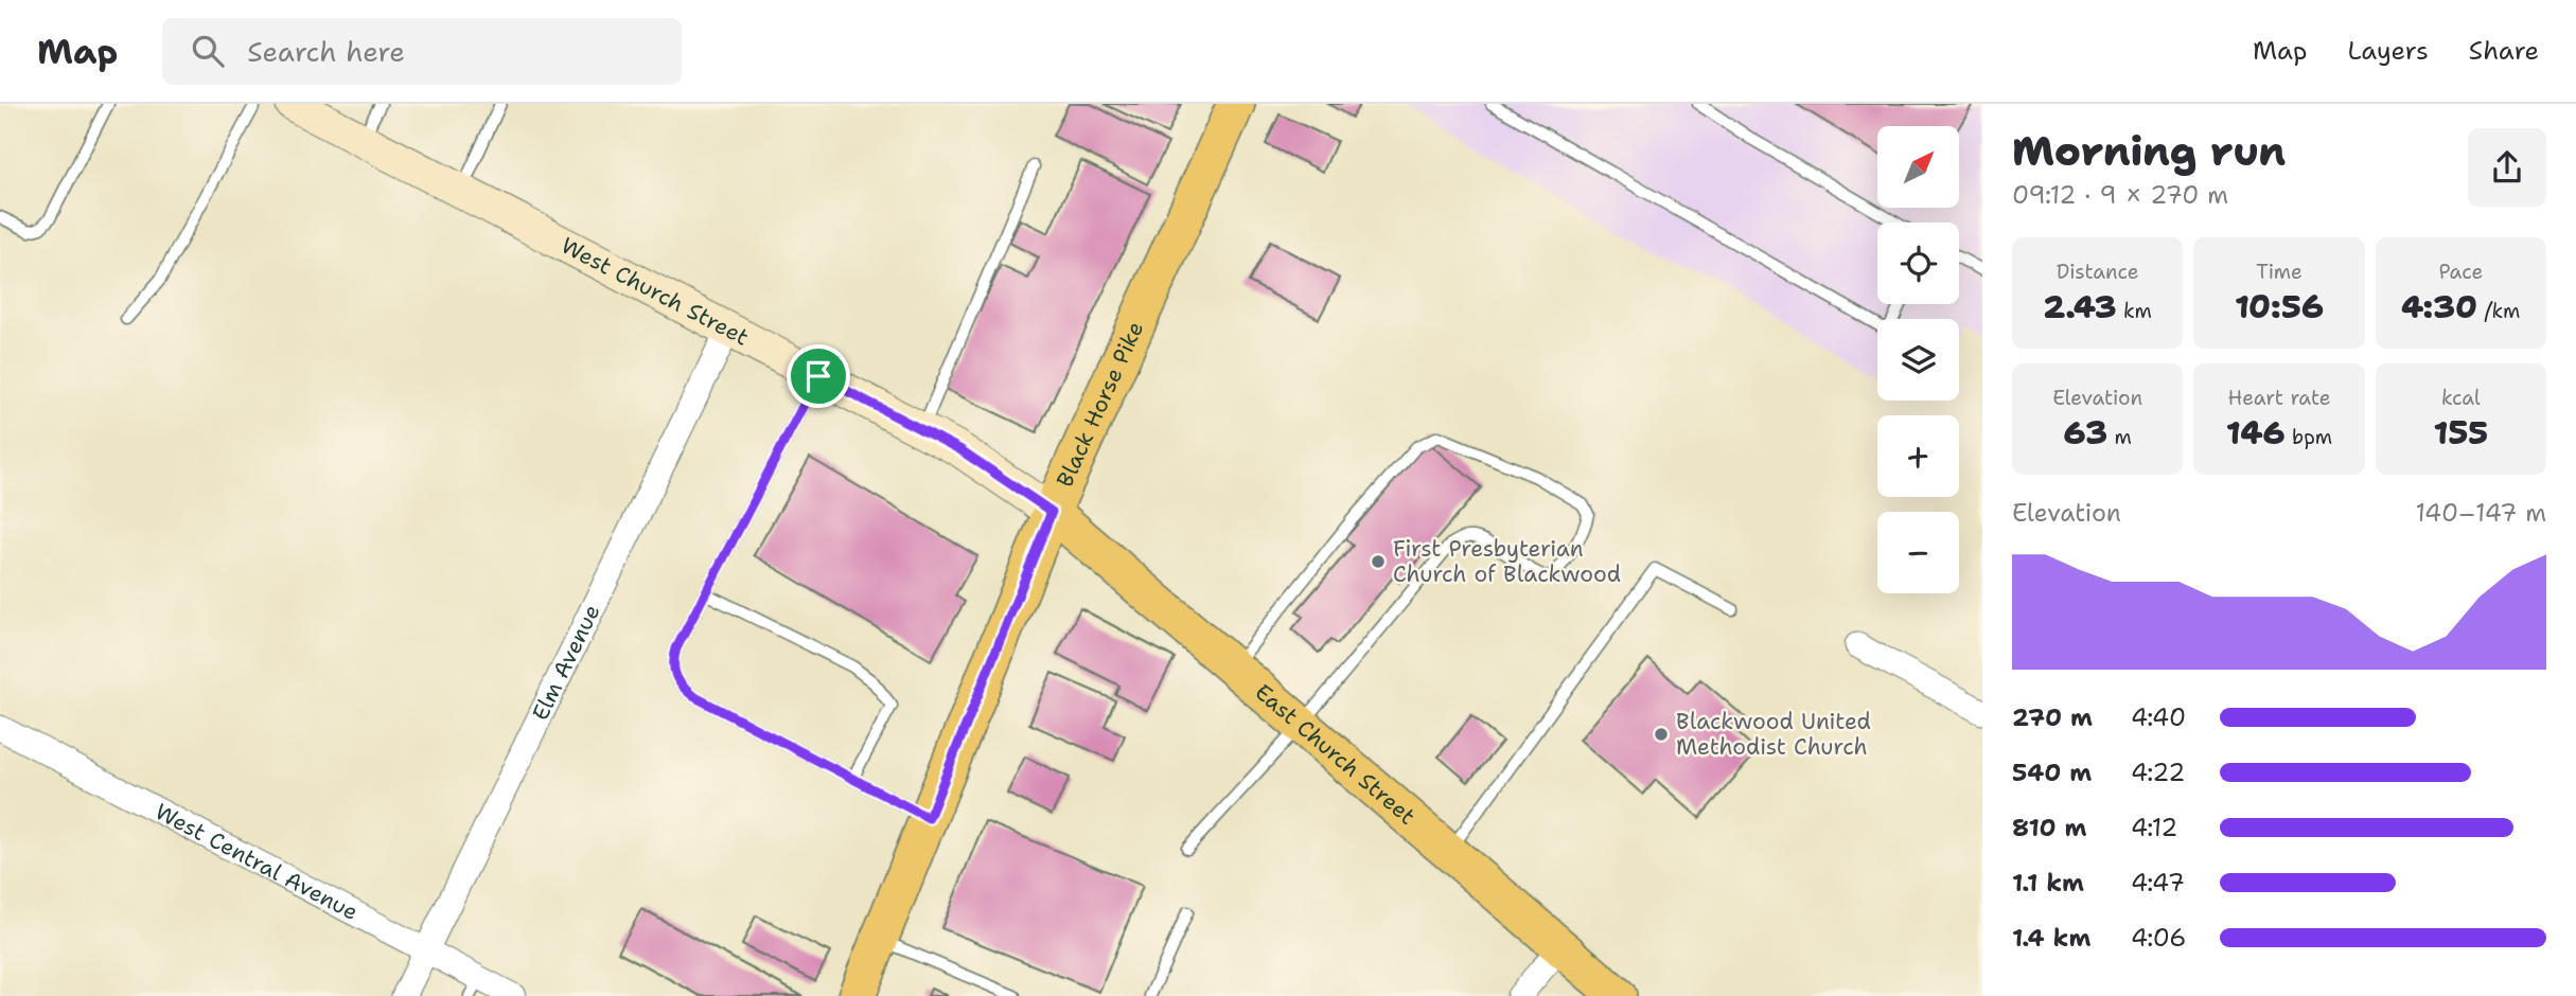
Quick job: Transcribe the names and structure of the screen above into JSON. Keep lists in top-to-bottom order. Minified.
{"streets":{"main road":["West Church Street","Black Horse Pike","East Church Street"],"street":["Elm Avenue","West Central Avenue"]},"crossings":[["West Church Street","Black Horse Pike"],["West Church Street","Elm Avenue"],["West Church Street","East Church Street"],["Black Horse Pike","East Church Street"],["Elm Avenue","West Central Avenue"]],"places":["First Presbyterian Church of Blackwood","Blackwood United Methodist Church"],"north":"top right","page":{"header":"Map","search":"Search here","nav":["Map","Layers","Share"],"heading":["Morning run","09:12 · 9 × 270 m"],"map_buttons":["+","−"],"stats":[["Distance","2.43 km"],["Time","10:56"],["Pace","4:30 /km"],["Elevation","63 m"],["Heart rate","146 bpm"],["kcal","155"]],"chart":["Elevation","140–147 m"],"list":[{"name":"270 m","note":"4:40"},{"name":"540 m","note":"4:22"},{"name":"810 m","note":"4:12"},{"name":"1.1 km","note":"4:47"},{"name":"1.4 km","note":"4:06"}]}}
